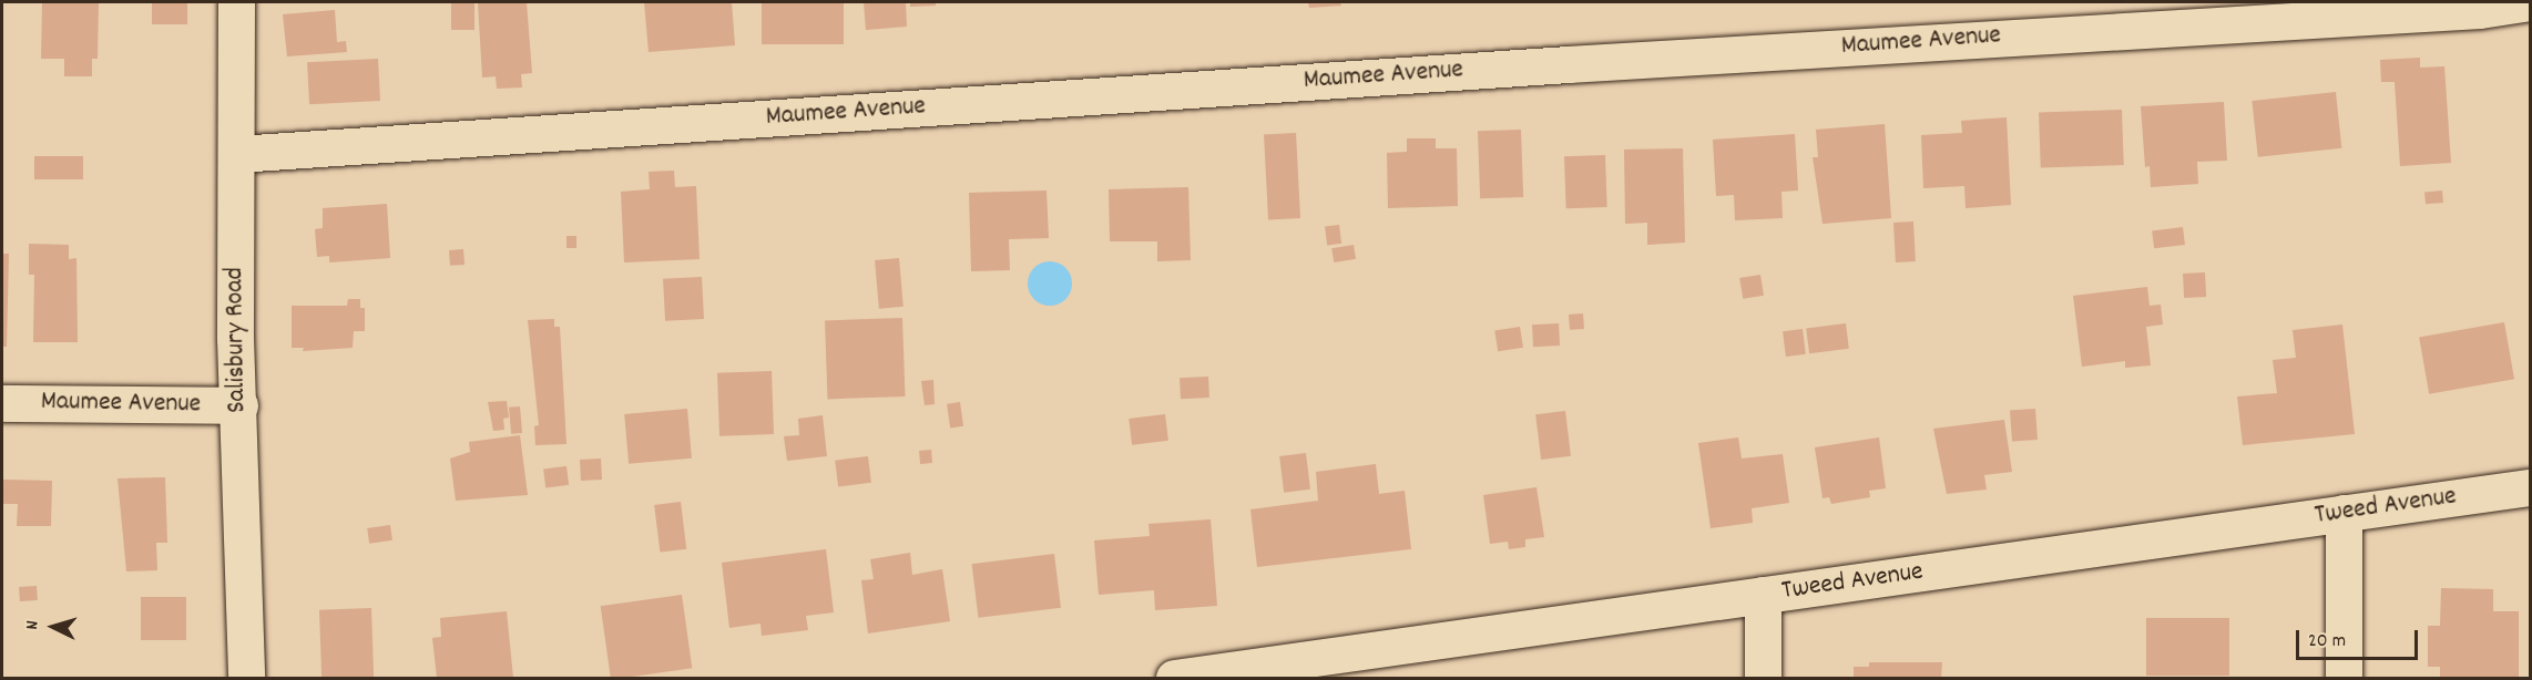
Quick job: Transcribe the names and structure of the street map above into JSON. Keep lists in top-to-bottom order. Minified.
{"streets":{"street":["Maumee Avenue","Salisbury Road","Tweed Avenue"]},"crossings":[["Maumee Avenue","Salisbury Road"]],"scale_bar":"20 m","north":"left"}
